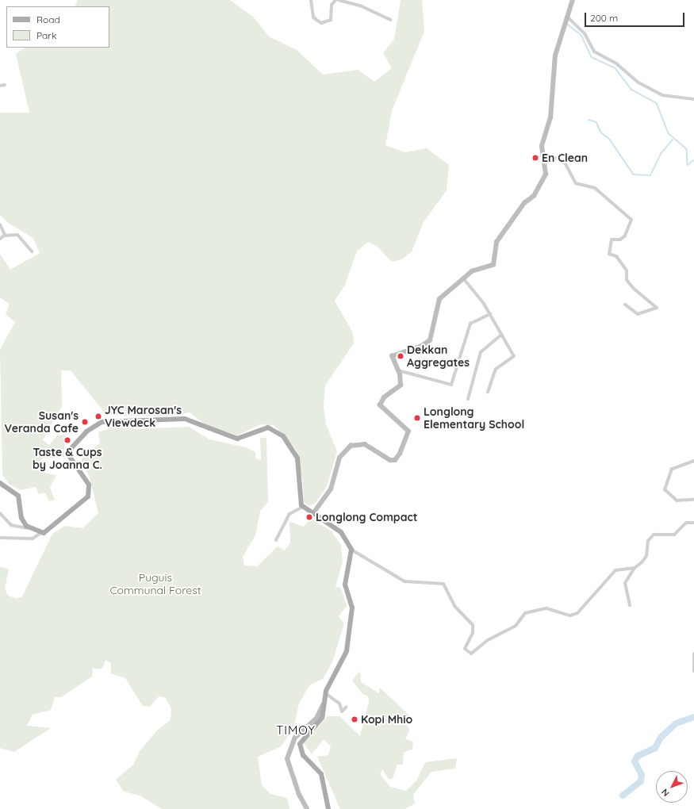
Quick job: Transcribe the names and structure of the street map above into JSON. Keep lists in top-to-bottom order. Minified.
{"districts":["TIMOY"],"parks":["Puguis Communal Forest"],"places":["En Clean","Dekkan Aggregates","JYC Marosan's Viewdeck","Longlong Elementary School","Susan's Veranda Cafe","Taste & Cups by Joanna C.","Longlong Compact","Kopi Mhio"],"legend":["Road","Park"],"scale_bar":"200 m","north":"bottom left"}
